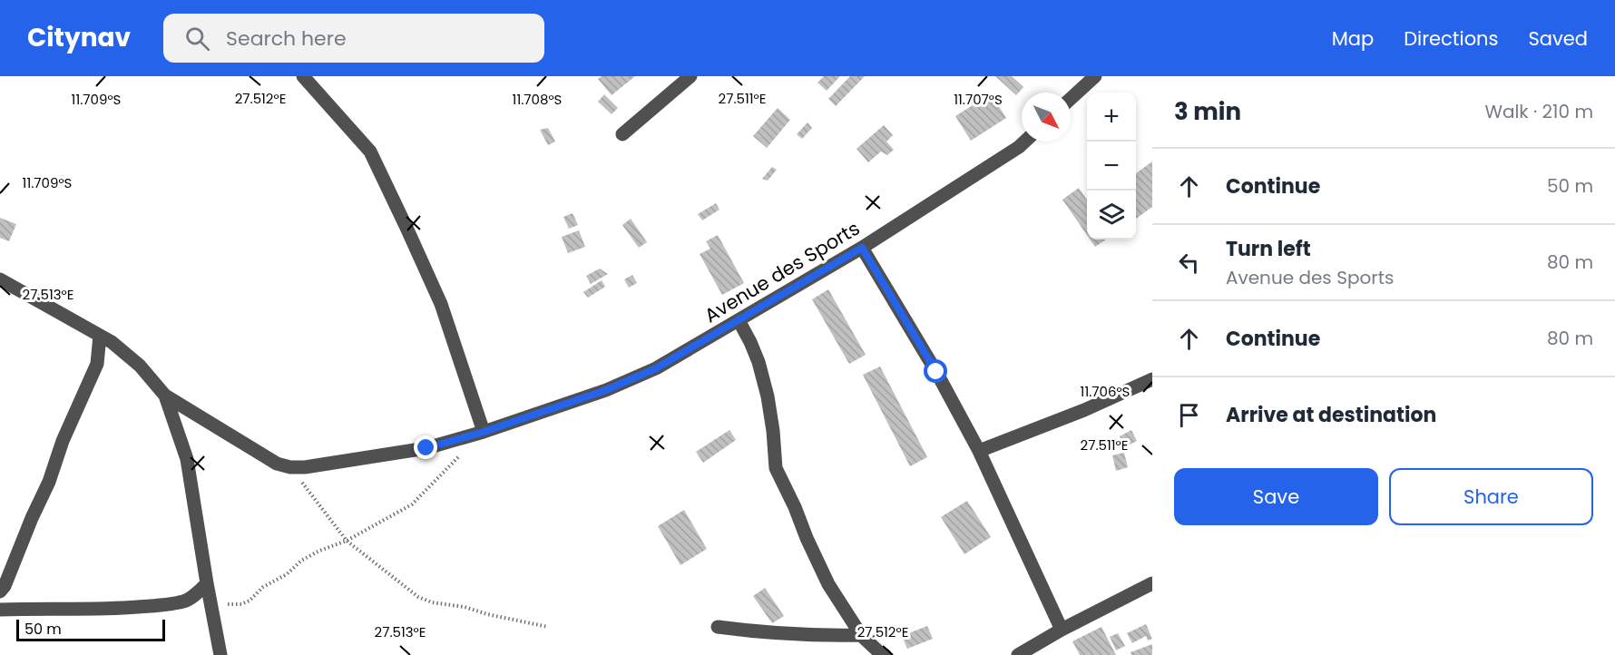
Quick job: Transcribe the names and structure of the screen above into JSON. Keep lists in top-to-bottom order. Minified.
{"streets":{"street":["Avenue des Sports"]},"scale_bar":"50 m","north":"bottom right","page":{"header":"Citynav","search":"Search here","nav":["Map","Directions","Saved"],"heading":["3 min","Walk · 210 m"],"map_buttons":["+","−"],"list":[["Continue","50 m"],["Turn left","Avenue des Sports","80 m"],["Continue","80 m"],"Arrive at destination"],"buttons":["Save","Share"],"scale":"50 m"},"coordinates":["27.512°E","27.511°E","11.709°S","11.708°S","11.707°S","27.513°E","11.706°S"]}
